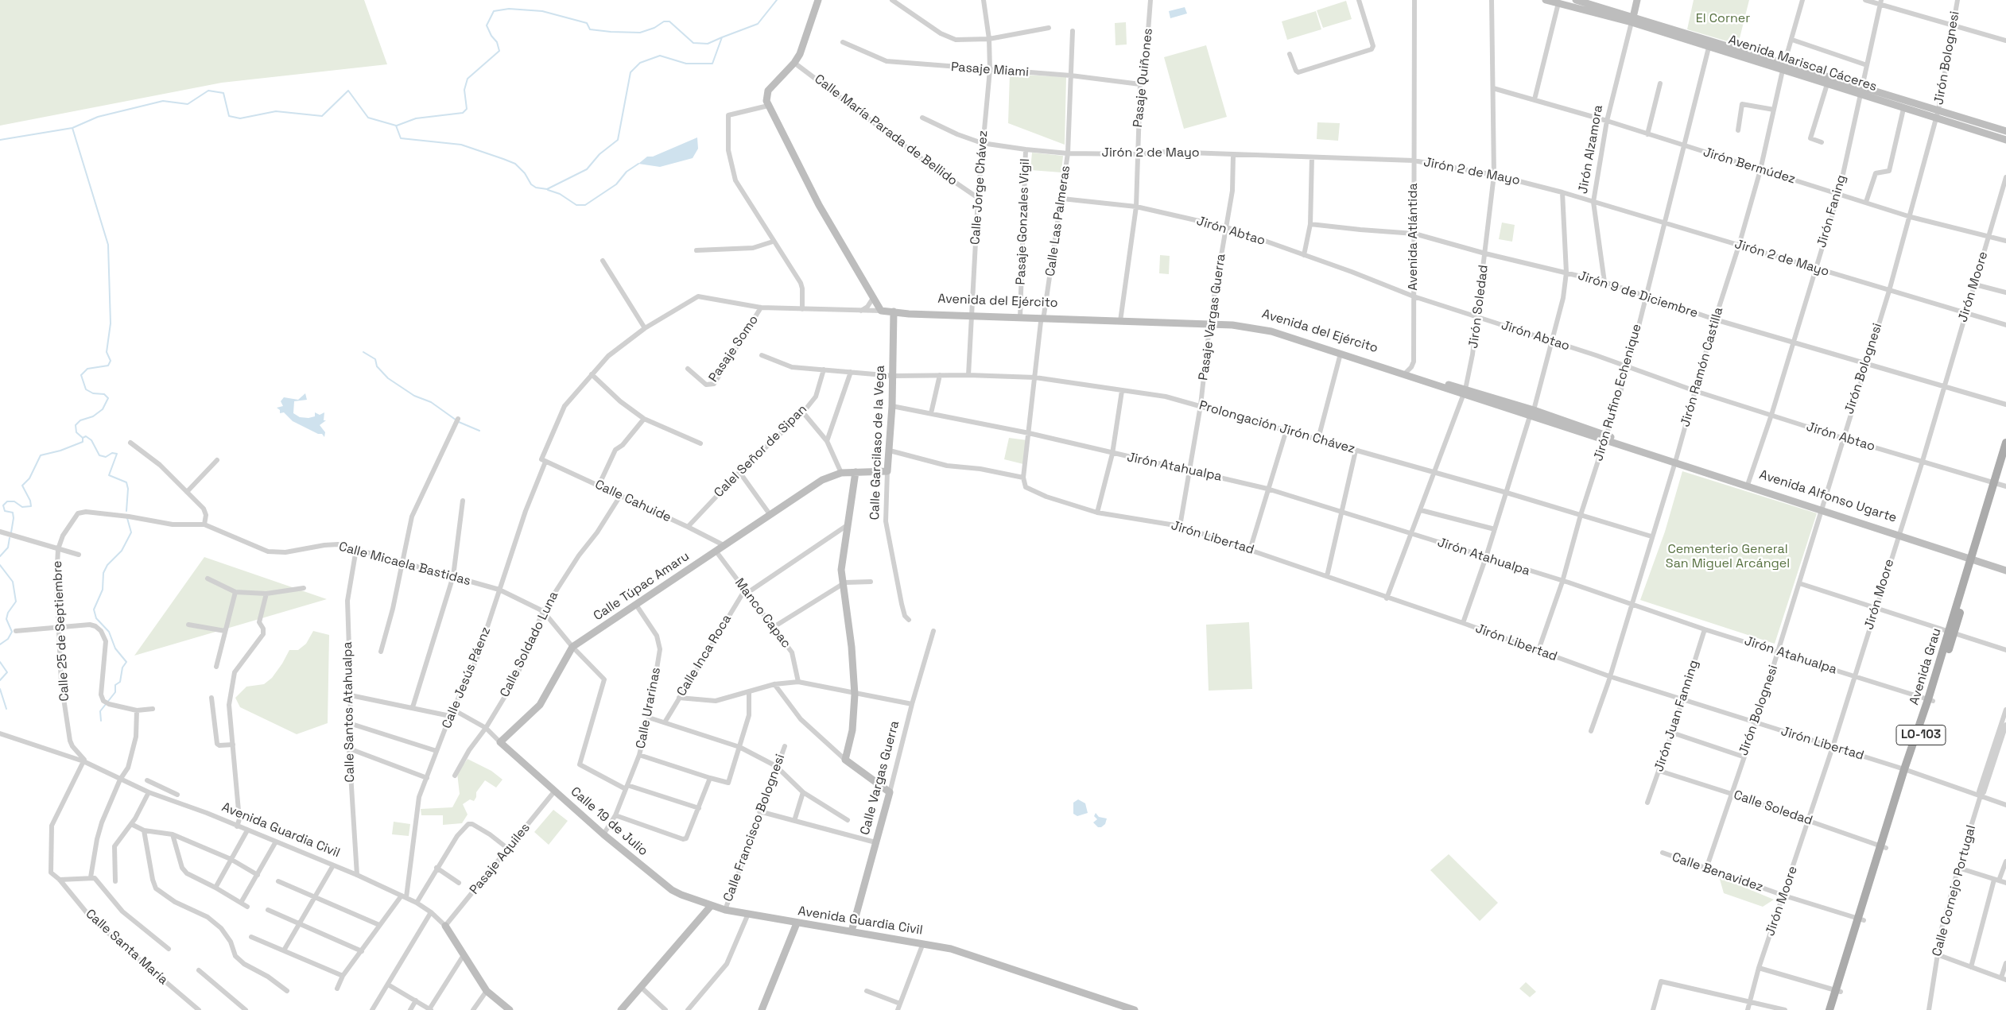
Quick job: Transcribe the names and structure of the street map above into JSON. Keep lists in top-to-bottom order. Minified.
{"streets":{"main road":["Avenida Mariscal Cáceres","Jirón Alzamora","Avenida del Ejército","Calle Garcilaso de la Vega","Avenida Alfonso Ugarte","Calle Túpac Amaru","Avenida Grau","LO-103","Calle Vargas Guerra","Calle 19 de Julio","Avenida Guardia Civil"],"street":["Jirón Bolognesi","Pasaje Miami","Pasaje Quiñones","Calle María Parada de Bellido","Jirón 2 de Mayo","Jirón Bermúdez","Calle Jorge Chávez","Jirón Faning","Calle Las Palmeras","Pasaje Gonzales Vigil","Jirón Abtao","Avenida Atlántida","Jirón Moore","Jirón 9 de Diciembre","Jirón Soledad","Pasaje Vargas Guerra","Pasaje Somo","Jirón Ramón Castilla","Jirón Rufino Echenique","Prolongación Jirón Chávez","Calel Señor de Sipan","Jirón Atahualpa","Calle Cahuide","Jirón Libertad","Calle Micaela Bastidas","Manco Capac","Calle 25 de Septiembre","Calle Soldado Luna","Calle Inca Roca","Calle Jesús Páenz","Calle Urarinas","Calle Santos Atahualpa","Jirón Juan Fanning","Calle Soledad","Calle Francisco Bolognesi","Pasaje Aquiles","Calle Benavidez","Calle Cornejo Portugal","Calle Santa María"]},"crossings":[["Jirón Bolognesi","Avenida Mariscal Cáceres"],["Jirón Bolognesi","Jirón 2 de Mayo"],["Jirón Bolognesi","Jirón Bermúdez"],["Jirón Bolognesi","Jirón Abtao"],["Jirón Bolognesi","Jirón 9 de Diciembre"],["Jirón Bolognesi","Jirón Atahualpa"],["Jirón Bolognesi","Avenida Alfonso Ugarte"],["Jirón Bolognesi","Jirón Libertad"],["Jirón Bolognesi","Calle Soledad"],["Jirón Bolognesi","Calle Benavidez"],["Avenida Mariscal Cáceres","Jirón Alzamora"],["Avenida Mariscal Cáceres","Jirón Faning"],["Avenida Mariscal Cáceres","Jirón Ramón Castilla"],["Avenida Mariscal Cáceres","Jirón Rufino Echenique"],["Pasaje Miami","Pasaje Quiñones"],["Pasaje Miami","Calle Jorge Chávez"],["Pasaje Miami","Calle Las Palmeras"],["Pasaje Quiñones","Jirón 2 de Mayo"],["Pasaje Quiñones","Jirón Abtao"],["Pasaje Quiñones","Avenida del Ejército"],["Calle María Parada de Bellido","Calle Jorge Chávez"],["Jirón Alzamora","Jirón 2 de Mayo"],["Jirón Alzamora","Jirón Bermúdez"],["Jirón Alzamora","Jirón 9 de Diciembre"],["Jirón 2 de Mayo","Calle Jorge Chávez"],["Jirón 2 de Mayo","Jirón Faning"],["Jirón 2 de Mayo","Calle Las Palmeras"],["Jirón 2 de Mayo","Pasaje Gonzales Vigil"],["Jirón 2 de Mayo","Avenida Atlántida"],["Jirón 2 de Mayo","Jirón Moore"],["Jirón 2 de Mayo","Jirón Soledad"],["Jirón 2 de Mayo","Pasaje Vargas Guerra"],["Jirón 2 de Mayo","Jirón Ramón Castilla"],["Jirón 2 de Mayo","Jirón Rufino Echenique"],["Jirón Bermúdez","Jirón Faning"],["Jirón Bermúdez","Jirón Moore"],["Jirón Bermúdez","Jirón Soledad"],["Jirón Bermúdez","Jirón Ramón Castilla"],["Jirón Bermúdez","Jirón Rufino Echenique"],["Calle Jorge Chávez","Avenida del Ejército"],["Calle Jorge Chávez","Prolongación Jirón Chávez"],["Jirón Faning","Jirón Abtao"],["Jirón Faning","Jirón 9 de Diciembre"],["Jirón Faning","Avenida Alfonso Ugarte"],["Calle Las Palmeras","Jirón Abtao"],["Calle Las Palmeras","Avenida del Ejército"],["Calle Las Palmeras","Prolongación Jirón Chávez"],["Calle Las Palmeras","Jirón Atahualpa"],["Calle Las Palmeras","Jirón Libertad"],["Pasaje Gonzales Vigil","Avenida del Ejército"],["Jirón Abtao","Avenida Atlántida"],["Jirón Abtao","Jirón Moore"],["Jirón Abtao","Jirón Soledad"],["Jirón Abtao","Pasaje Vargas Guerra"],["Jirón Abtao","Jirón Ramón Castilla"],["Jirón Abtao","Jirón Rufino Echenique"],["Jirón Abtao","Avenida Grau"],["Avenida Atlántida","Jirón 9 de Diciembre"],["Avenida Atlántida","Avenida del Ejército"],["Jirón Moore","Jirón 9 de Diciembre"],["Jirón Moore","Jirón Atahualpa"],["Jirón Moore","Avenida Alfonso Ugarte"],["Jirón Moore","Jirón Libertad"],["Jirón Moore","Calle Soledad"],["Jirón Moore","Calle Benavidez"],["Jirón 9 de Diciembre","Jirón Soledad"],["Jirón 9 de Diciembre","Jirón Ramón Castilla"],["Jirón 9 de Diciembre","Jirón Rufino Echenique"],["Avenida del Ejército","Jirón Soledad"],["Avenida del Ejército","Pasaje Vargas Guerra"],["Avenida del Ejército","Jirón Ramón Castilla"],["Avenida del Ejército","Jirón Rufino Echenique"],["Avenida del Ejército","Calle Garcilaso de la Vega"],["Avenida del Ejército","Avenida Alfonso Ugarte"],["Avenida del Ejército","Calle Jesús Páenz"],["Jirón Soledad","Prolongación Jirón Chávez"],["Jirón Soledad","Jirón Atahualpa"],["Jirón Soledad","Jirón Libertad"],["Pasaje Vargas Guerra","Prolongación Jirón Chávez"],["Pasaje Vargas Guerra","Jirón Atahualpa"],["Pasaje Vargas Guerra","Jirón Libertad"],["Pasaje Somo","Calle Jesús Páenz"],["Jirón Ramón Castilla","Prolongación Jirón Chávez"],["Jirón Ramón Castilla","Jirón Atahualpa"],["Jirón Ramón Castilla","Avenida Alfonso Ugarte"],["Jirón Ramón Castilla","Jirón Libertad"],["Jirón Rufino Echenique","Prolongación Jirón Chávez"],["Jirón Rufino Echenique","Jirón Atahualpa"],["Jirón Rufino Echenique","Jirón Libertad"],["Prolongación Jirón Chávez","Calle Garcilaso de la Vega"],["Prolongación Jirón Chávez","Calel Señor de Sipan"],["Calle Garcilaso de la Vega","Jirón Atahualpa"],["Calle Garcilaso de la Vega","Calle Túpac Amaru"],["Calel Señor de Sipan","Calle Cahuide"],["Jirón Atahualpa","Avenida Grau"],["Jirón Atahualpa","Jirón Juan Fanning"],["Avenida Alfonso Ugarte","Avenida Grau"],["Calle Cahuide","Calle Túpac Amaru"],["Calle Cahuide","Calle Soldado Luna"],["Calle Cahuide","Calle Jesús Páenz"],["Jirón Libertad","Avenida Grau"],["Jirón Libertad","Jirón Juan Fanning"],["Jirón Libertad","Calle Cornejo Portugal"],["Calle Micaela Bastidas","Calle Túpac Amaru"],["Calle Micaela Bastidas","Calle 25 de Septiembre"],["Calle Micaela Bastidas","Calle Soldado Luna"],["Calle Micaela Bastidas","Calle Jesús Páenz"],["Calle Micaela Bastidas","Calle Urarinas"],["Calle Micaela Bastidas","Calle Santos Atahualpa"],["Calle Túpac Amaru","Manco Capac"],["Calle Túpac Amaru","Calle Urarinas"],["Manco Capac","Calle Inca Roca"],["Calle 25 de Septiembre","Avenida Guardia Civil"],["Avenida Grau","Calle Soledad"],["Avenida Grau","Calle Benavidez"],["Calle Jesús Páenz","Avenida Guardia Civil"],["Calle Urarinas","Calle 19 de Julio"],["Calle Santos Atahualpa","Avenida Guardia Civil"],["Jirón Juan Fanning","Calle Soledad"],["Calle Vargas Guerra","Avenida Guardia Civil"],["Calle 19 de Julio","Avenida Guardia Civil"],["Calle 19 de Julio","Pasaje Aquiles"],["Calle Francisco Bolognesi","Avenida Guardia Civil"],["Avenida Guardia Civil","Pasaje Aquiles"]],"parks":["El Corner","Cementerio General San Miguel Arcángel"]}
